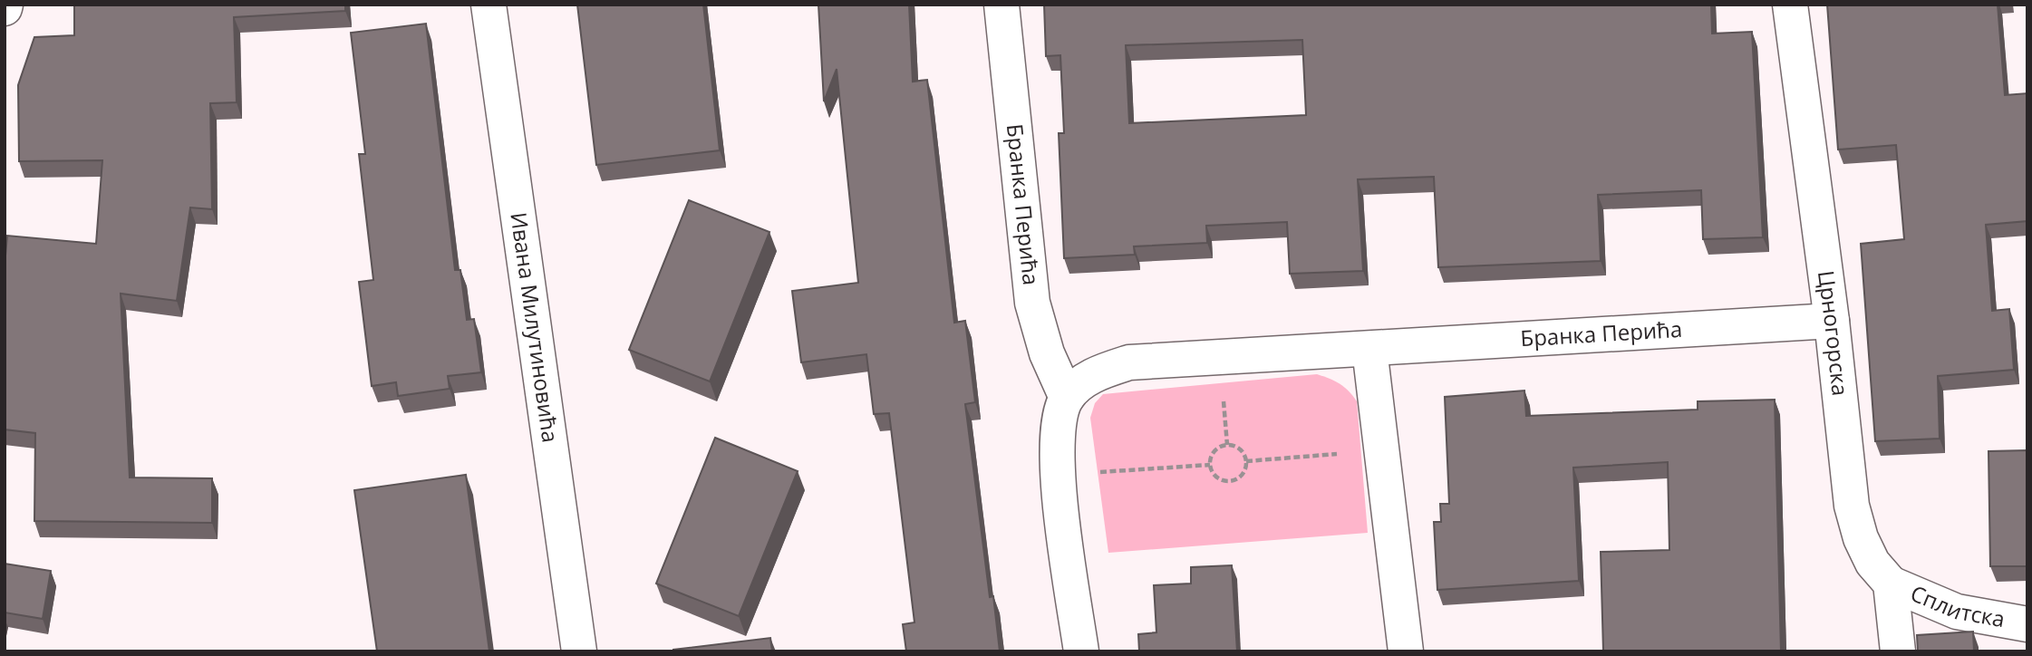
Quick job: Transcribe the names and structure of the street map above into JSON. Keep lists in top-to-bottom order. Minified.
{"streets":{"street":["Бранка Перића","Ивана Милутиновића","Црногорска","Сплитска"]},"crossings":[["Бранка Перића","Црногорска"],["Црногорска","Сплитска"]]}
